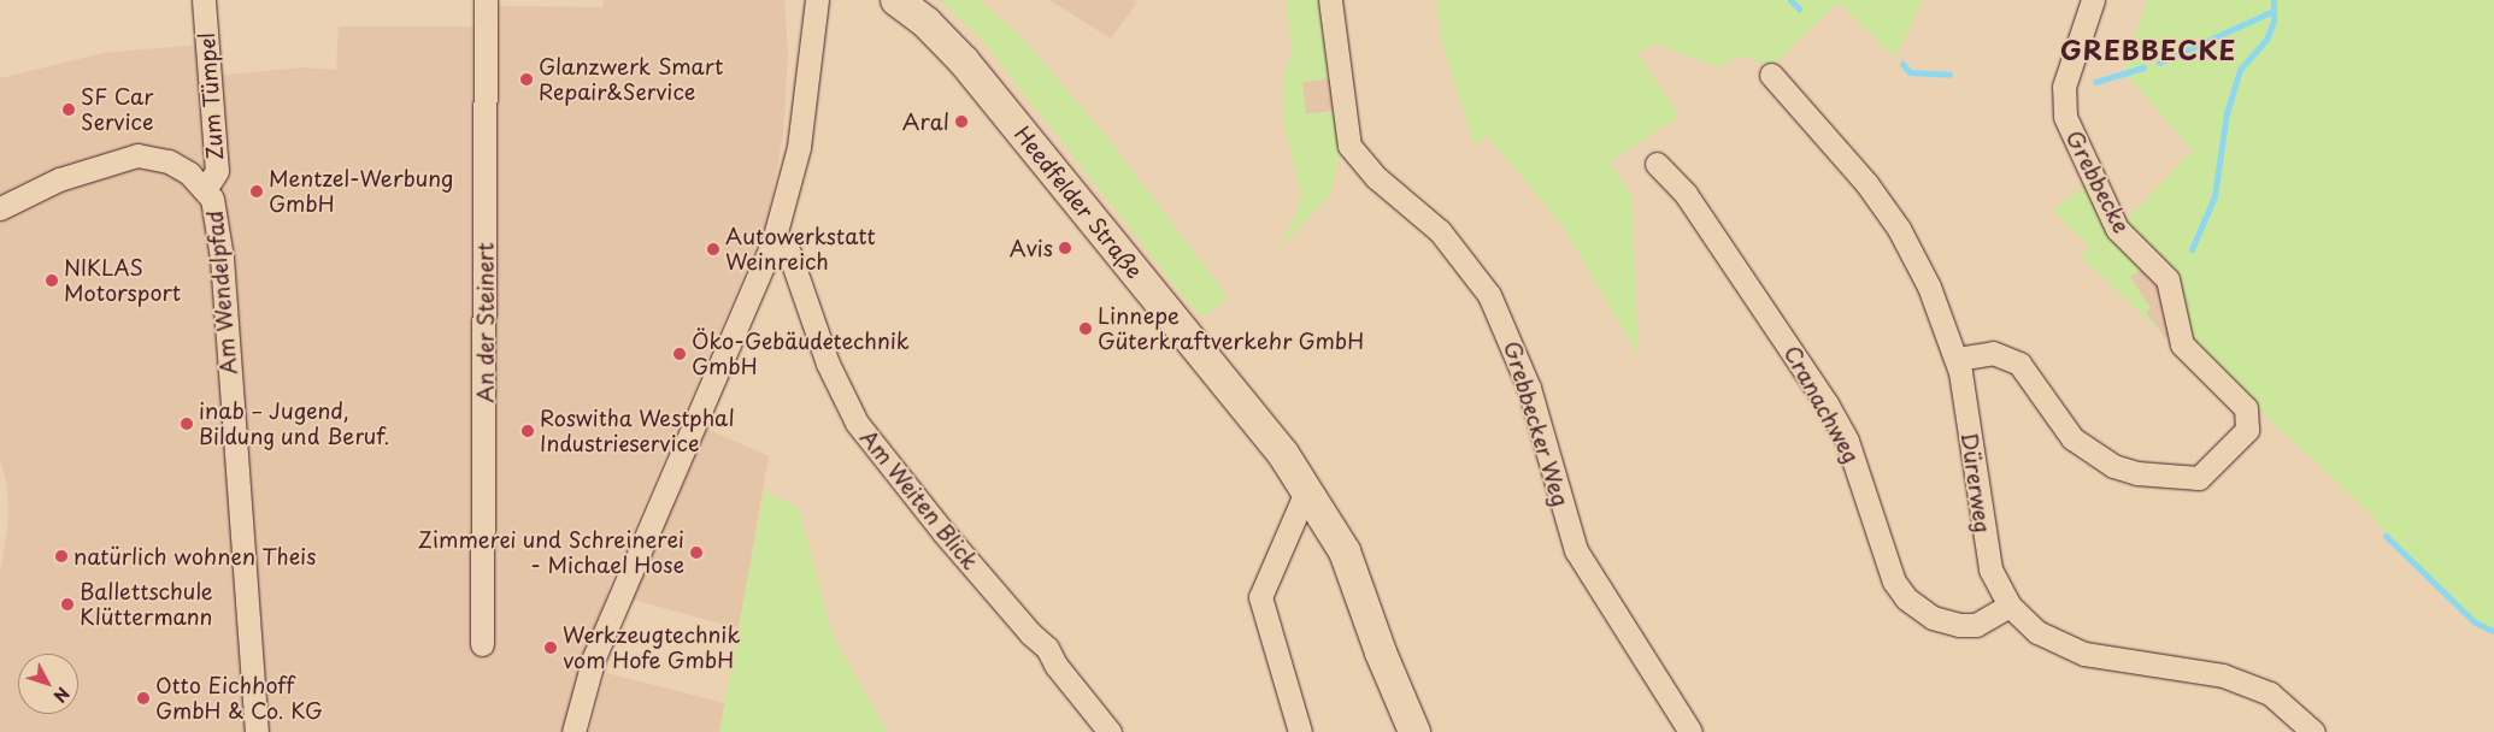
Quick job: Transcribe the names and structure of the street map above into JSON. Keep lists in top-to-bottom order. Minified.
{"streets":{"main road":["Heedfelder Straße"],"street":["Zum Tümpel","Grebbecke","Am Wendelpfad","An der Steinert","Cranachweg","Grebbecker Weg","Dürerweg","Am Weiten Blick"]},"crossings":[["Zum Tümpel","Am Wendelpfad"],["Grebbecke","Dürerweg"],["Cranachweg","Dürerweg"]],"districts":["GREBBECKE"],"places":["Glanzwerk Smart Repair&Service","SF Car Service","Aral","Mentzel-Werbung GmbH","Avis","Autowerkstatt Weinreich","NIKLAS Motorsport","Linnepe Güterkraftverkehr GmbH","Öko-Gebäudetechnik GmbH","inab – Jugend, Bildung und Beruf.","Roswitha Westphal Industrieservice","Zimmerei und Schreinerei - Michael Hose","natürlich wohnen Theis","Ballettschule Klüttermann","Werkzeugtechnik vom Hofe GmbH","Otto Eichhoff GmbH & Co. KG"],"north":"bottom right"}
